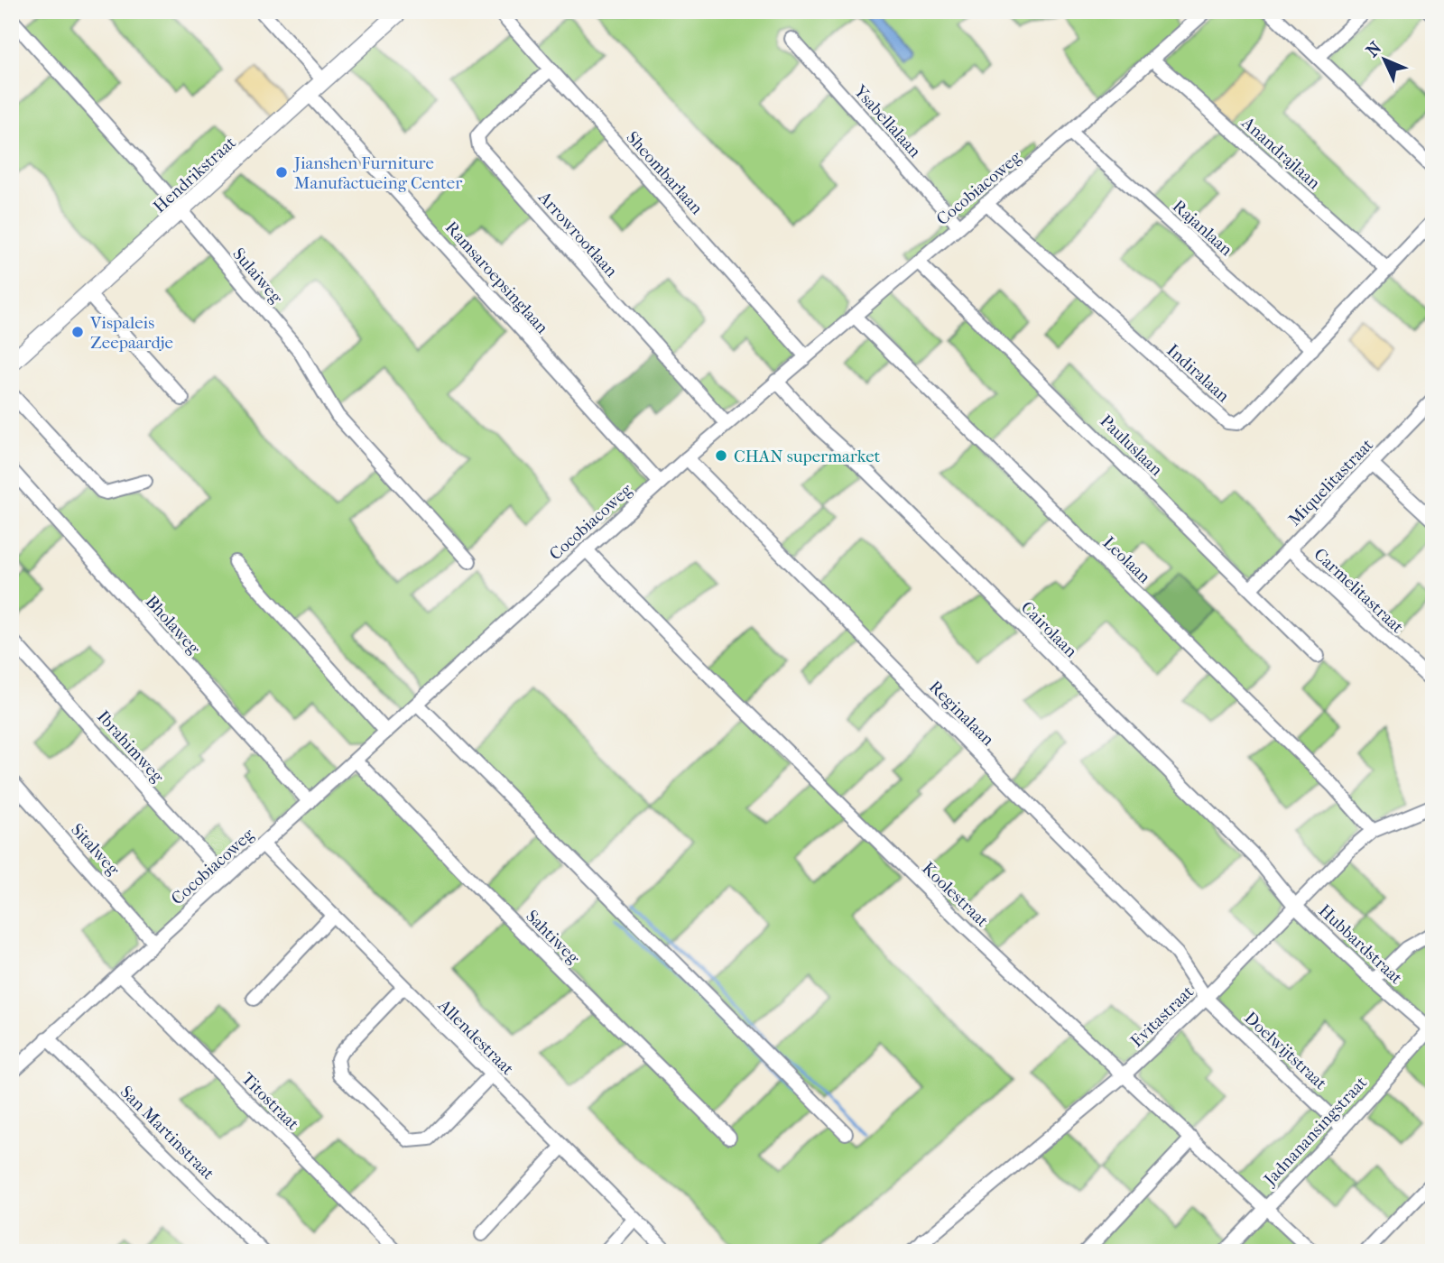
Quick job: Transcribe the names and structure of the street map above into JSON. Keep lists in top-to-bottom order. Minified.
{"streets":{"street":["Ysabellalaan","Anandrajlaan","Sheombarlaan","Hendrikstraat","Cocobiacoweg","Rajanlaan","Arrowrootlaan","Sulaiweg","Ramsaroepsinglaan","Indiralaan","Pauluslaan","Miquelitastraat","Leolaan","Carmelitastraat","Bholaweg","Cairolaan","Reginalaan","Ibrahimweg","Sitalweg","Koolestraat","Sahtiweg","Hubbardstraat","Evitastraat","Allendestraat","Doelwijtstraat","Titostraat","Jadnanansingstraat","San Martinstraat"]},"crossings":[["Ysabellalaan","Cocobiacoweg"],["Anandrajlaan","Cocobiacoweg"],["Anandrajlaan","Indiralaan"],["Sheombarlaan","Cocobiacoweg"],["Sheombarlaan","Arrowrootlaan"],["Hendrikstraat","Sulaiweg"],["Hendrikstraat","Ramsaroepsinglaan"],["Cocobiacoweg","Rajanlaan"],["Cocobiacoweg","Arrowrootlaan"],["Cocobiacoweg","Ramsaroepsinglaan"],["Cocobiacoweg","Indiralaan"],["Cocobiacoweg","Pauluslaan"],["Cocobiacoweg","Leolaan"],["Cocobiacoweg","Bholaweg"],["Cocobiacoweg","Cairolaan"],["Cocobiacoweg","Reginalaan"],["Cocobiacoweg","Ibrahimweg"],["Cocobiacoweg","Sitalweg"],["Cocobiacoweg","Koolestraat"],["Cocobiacoweg","Sahtiweg"],["Cocobiacoweg","Allendestraat"],["Cocobiacoweg","Titostraat"],["Cocobiacoweg","San Martinstraat"],["Rajanlaan","Indiralaan"],["Pauluslaan","Miquelitastraat"],["Miquelitastraat","Carmelitastraat"],["Leolaan","Evitastraat"],["Cairolaan","Hubbardstraat"],["Cairolaan","Evitastraat"],["Reginalaan","Evitastraat"],["Reginalaan","Doelwijtstraat"],["Koolestraat","Evitastraat"],["Koolestraat","Jadnanansingstraat"],["Hubbardstraat","Evitastraat"],["Hubbardstraat","Jadnanansingstraat"],["Evitastraat","Doelwijtstraat"],["Doelwijtstraat","Jadnanansingstraat"]],"places":["Jianshen Furniture Manufactueing Center","Vispaleis Zeepaardje","CHAN supermarket"],"north":"top left"}
